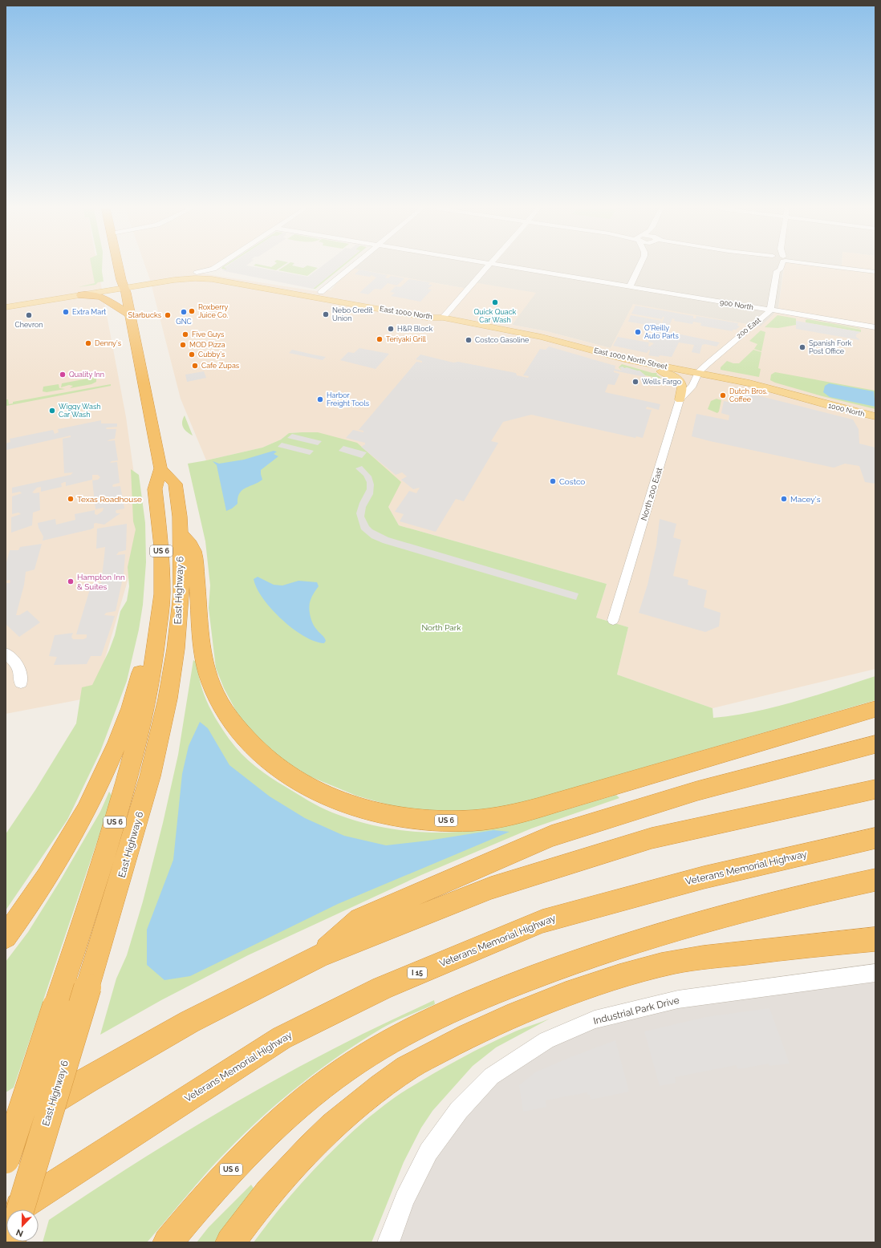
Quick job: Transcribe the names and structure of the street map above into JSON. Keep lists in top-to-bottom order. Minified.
{"streets":{"highway":["US 6","East Highway 6","Veterans Memorial Highway","I 15"],"main road":["East 1000 North","East 1000 North Street","1000 North"],"street":["900 North","200 East","North 200 East","Industrial Park Drive"]},"crossings":[["900 North","200 East"],["East 1000 North","East 1000 North Street"],["East 1000 North","East Highway 6"],["200 East","East 1000 North Street"],["200 East","North 200 East"],["East 1000 North Street","1000 North"],["East 1000 North Street","North 200 East"],["US 6","East Highway 6"]],"parks":["North Park"],"places":["Quick Quack Car Wash","Roxberry Juice Co.","Extra Mart","GNC","Nebo Credit Union","Chevron","Starbucks","H&R Block","O'Reilly Auto Parts","Five Guys","Teriyaki Grill","Costco Gasoline","Denny's","MOD Pizza","Spanish Fork Post Office","Cubby's","Cafe Zupas","Quality Inn","Wells Fargo","Dutch Bros. Coffee","Harbor Freight Tools","Wiggy Wash Car Wash","Costco","Texas Roadhouse","Macey's","Hampton Inn & Suites"],"north":"bottom"}
